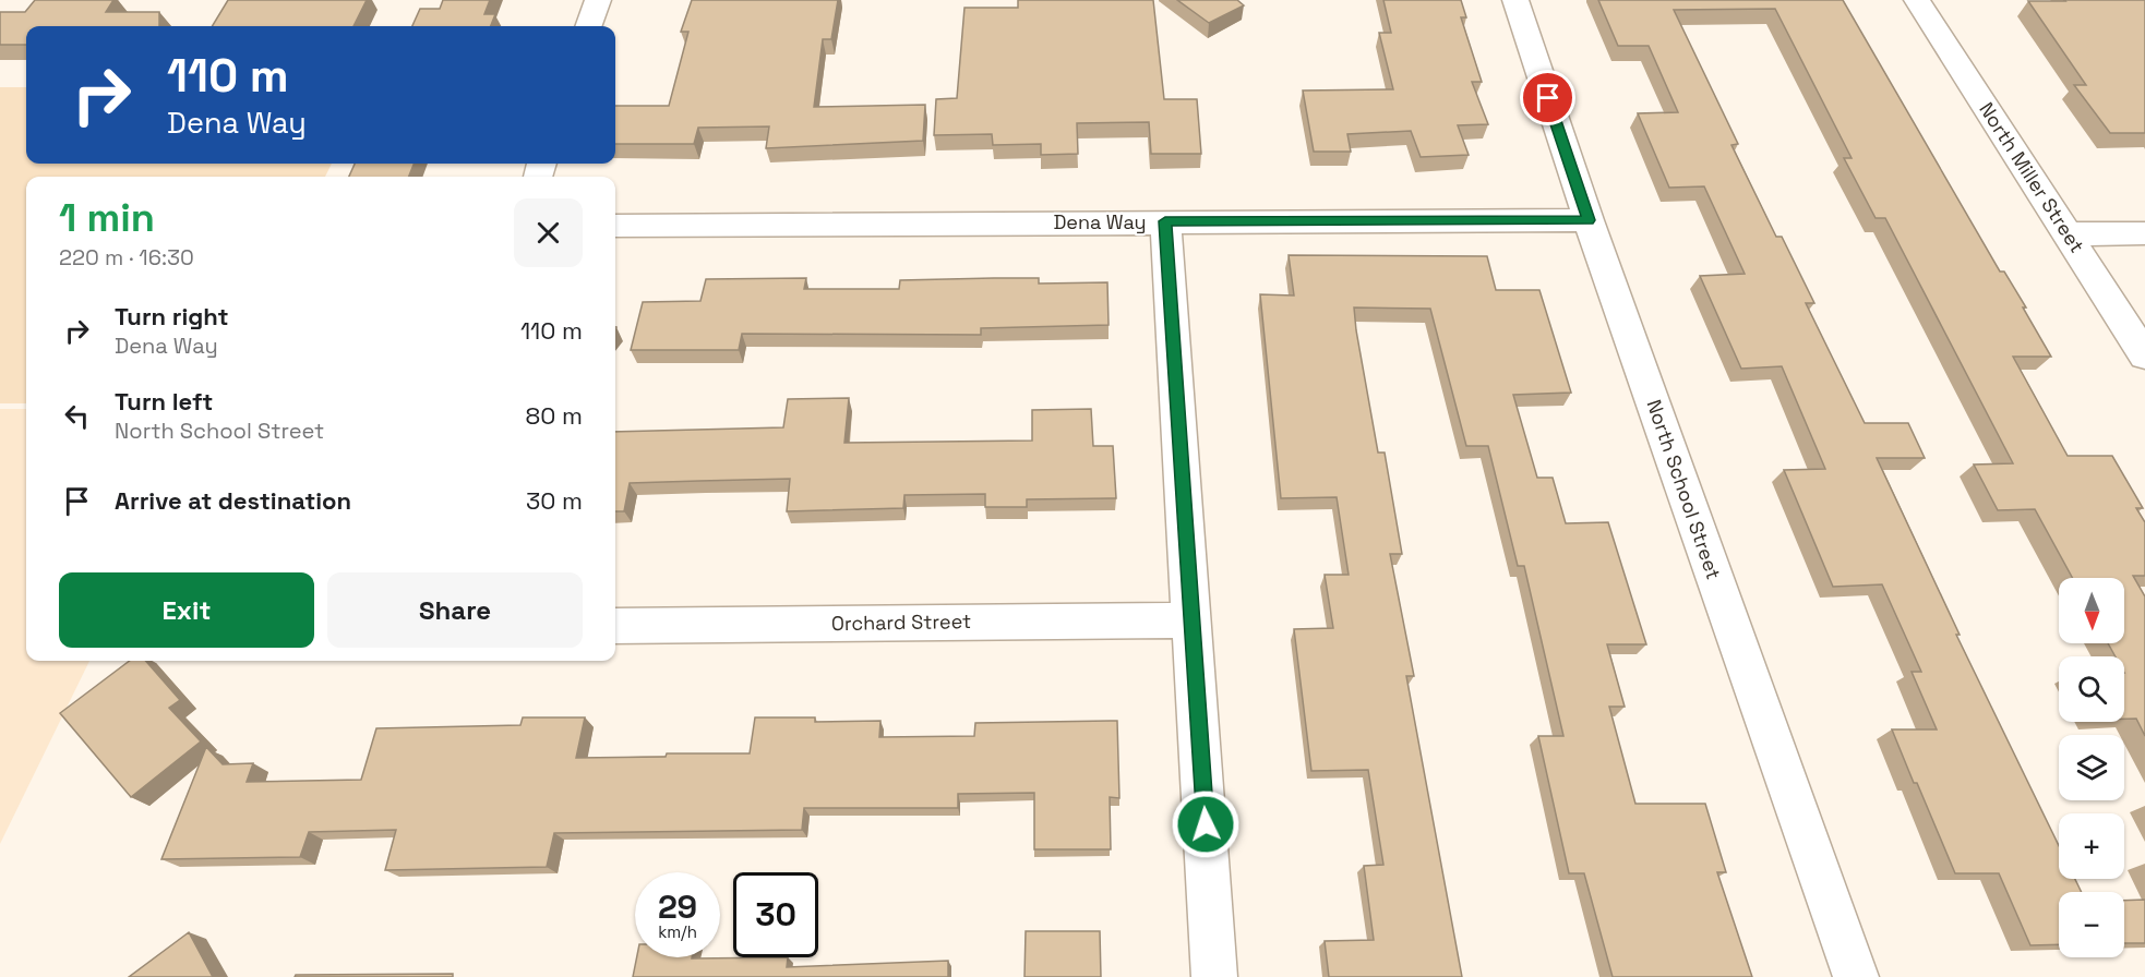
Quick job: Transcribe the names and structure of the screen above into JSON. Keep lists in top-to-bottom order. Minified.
{"streets":{"street":["North Miller Street","Dena Way","North School Street","Orchard Street"]},"crossings":[["Dena Way","North School Street"]],"north":"bottom","page":{"turn":["110 m","Dena Way"],"heading":["1 min","220 m · 16:30"],"list":[{"name":"Turn right","note":"Dena Way","value":"110 m"},{"name":"Turn left","note":"North School Street","value":"80 m"},{"name":"Arrive at destination","value":"30 m"}],"buttons":["Exit","Share"],"map_buttons":["+","−"],"speed":"29 km/h","limit":"30"}}
